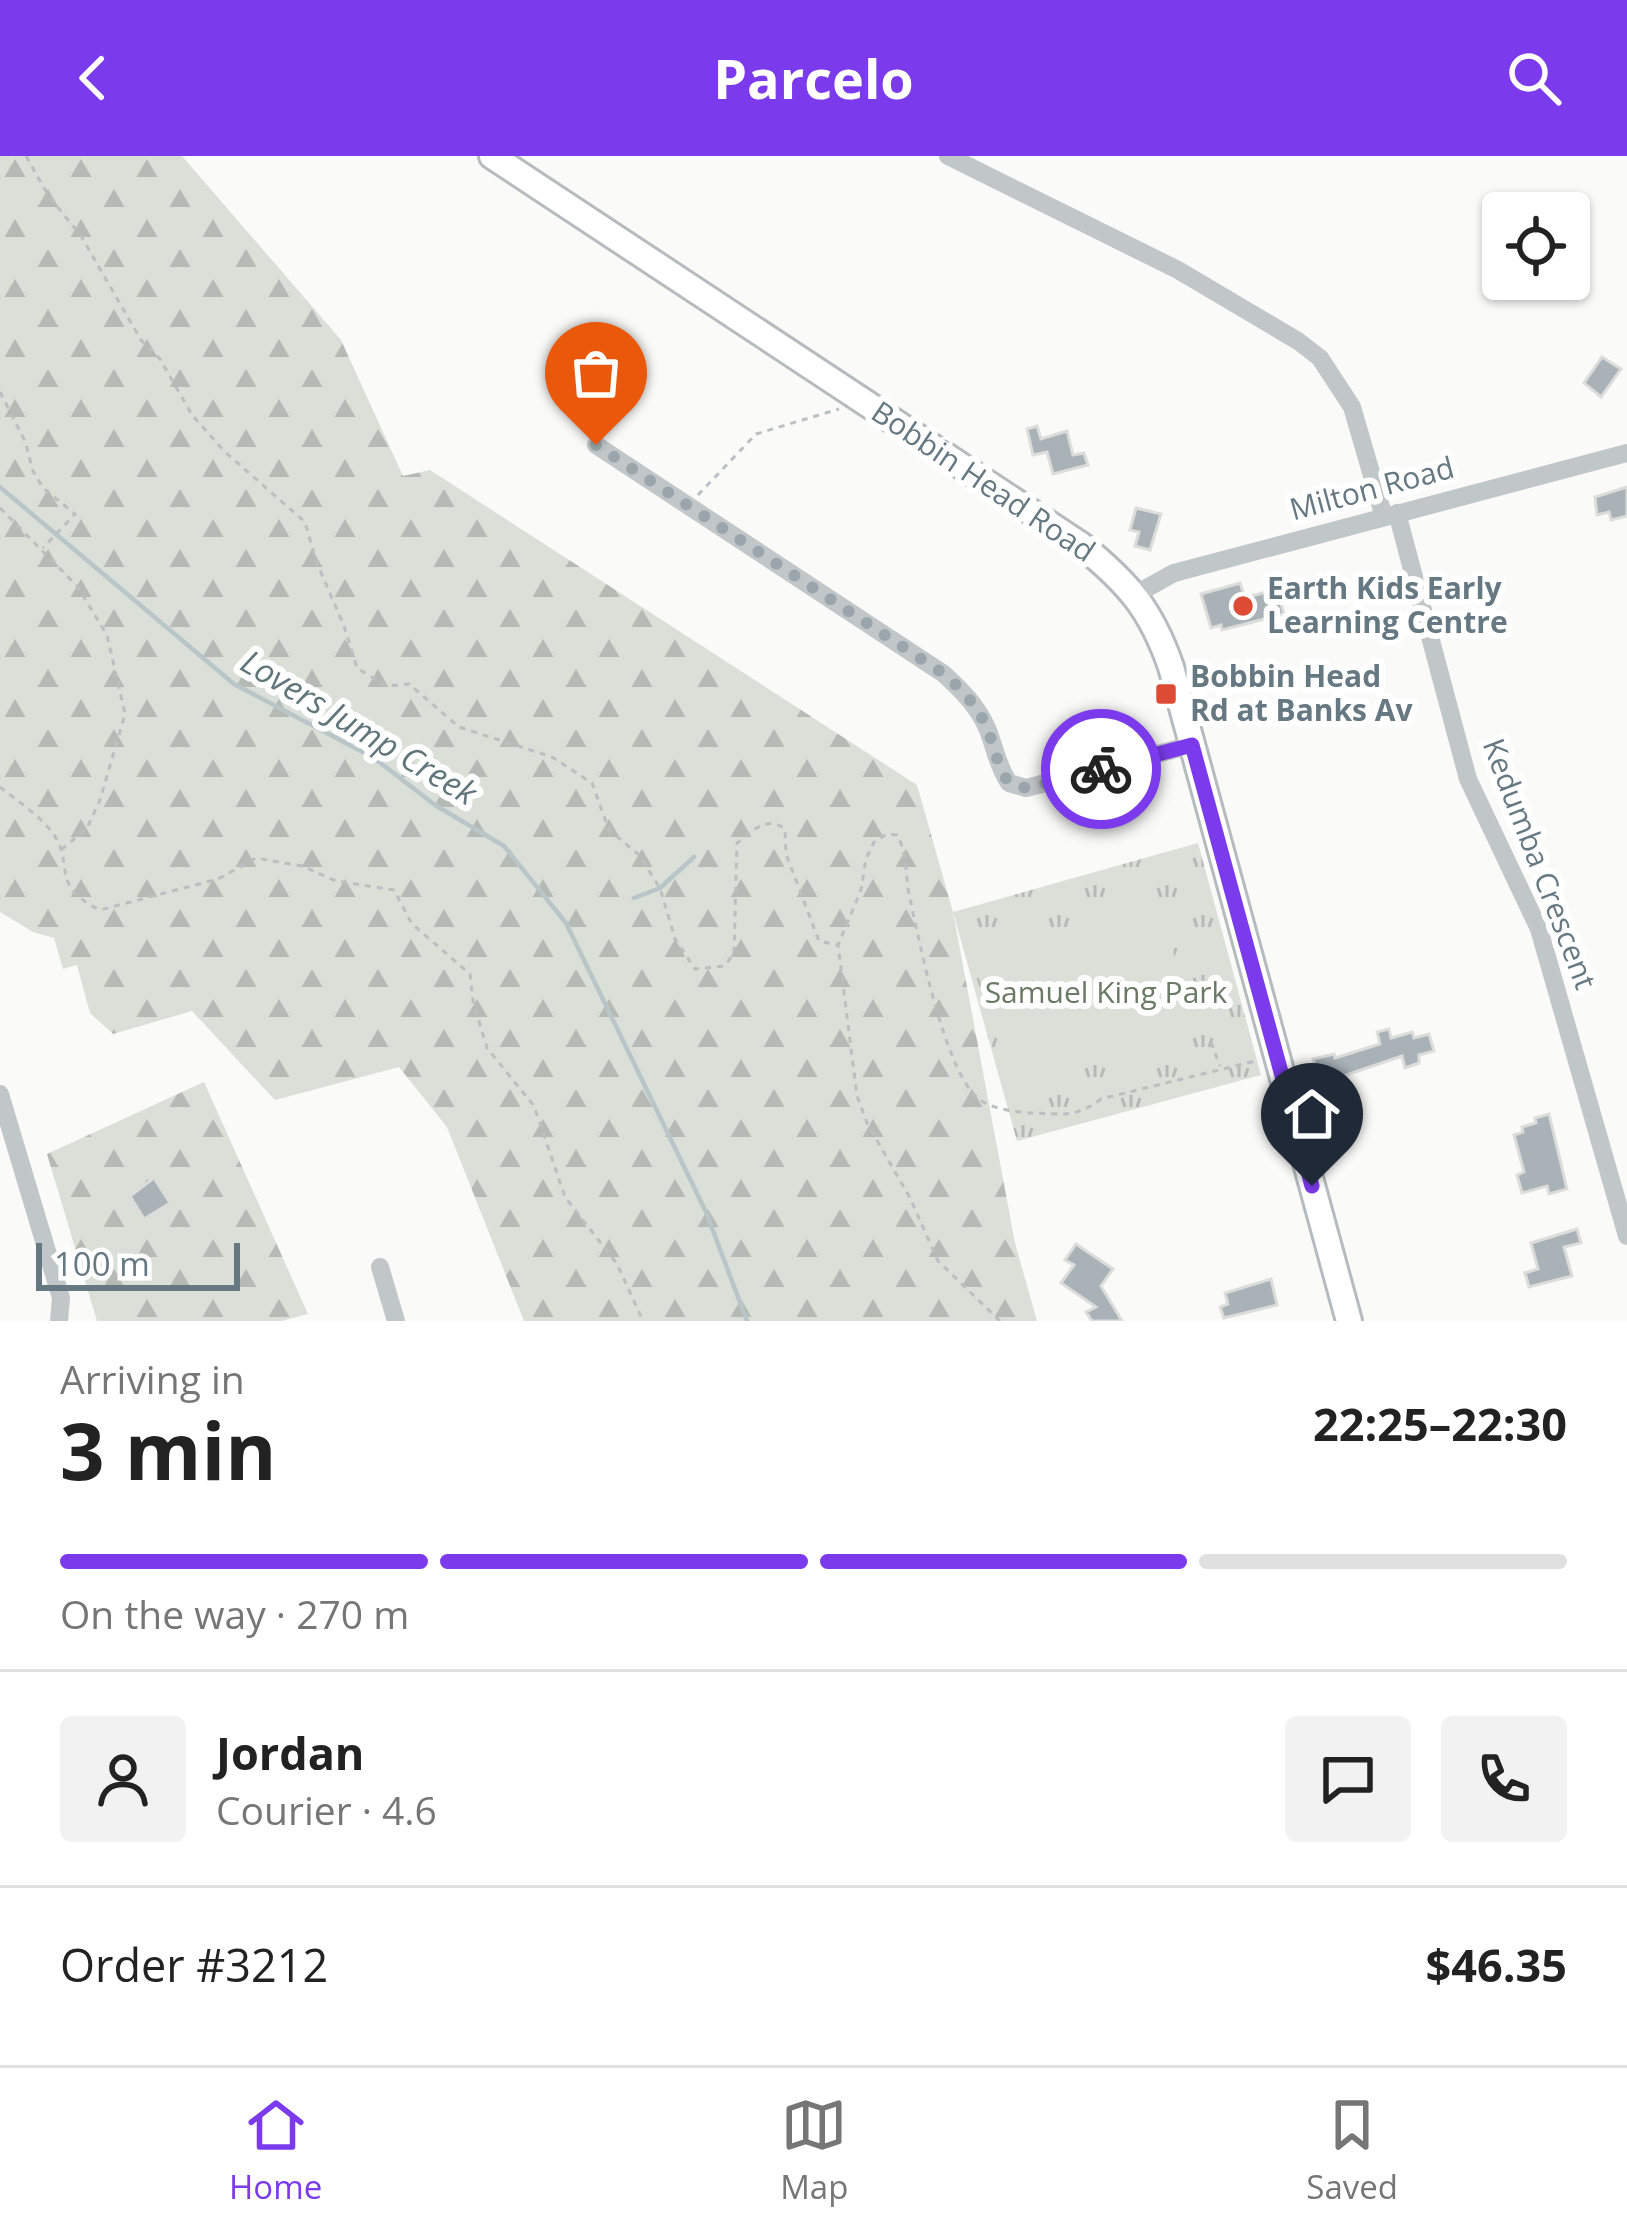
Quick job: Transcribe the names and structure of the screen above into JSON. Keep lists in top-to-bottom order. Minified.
{"streets":{"main road":["Bobbin Head Road"],"street":["Milton Road","Kedumba Crescent"]},"crossings":[["Bobbin Head Road","Milton Road"],["Milton Road","Kedumba Crescent"]],"water":["Lovers Jump Creek"],"parks":["Samuel King Park"],"places":{"other":["Earth Kids Early Learning Centre"],"transit":["Bobbin Head Rd at Banks Av"]},"scale_bar":"100 m","page":{"header":"Parcelo","scale":"100 m","heading":["3 min","Arriving in","22:25–22:30"],"panel":["Jordan","Courier · 4.6","Order #3212","$46.35"],"bar":"On the way · 270 m","tabs":["Home","Map","Saved"]}}
